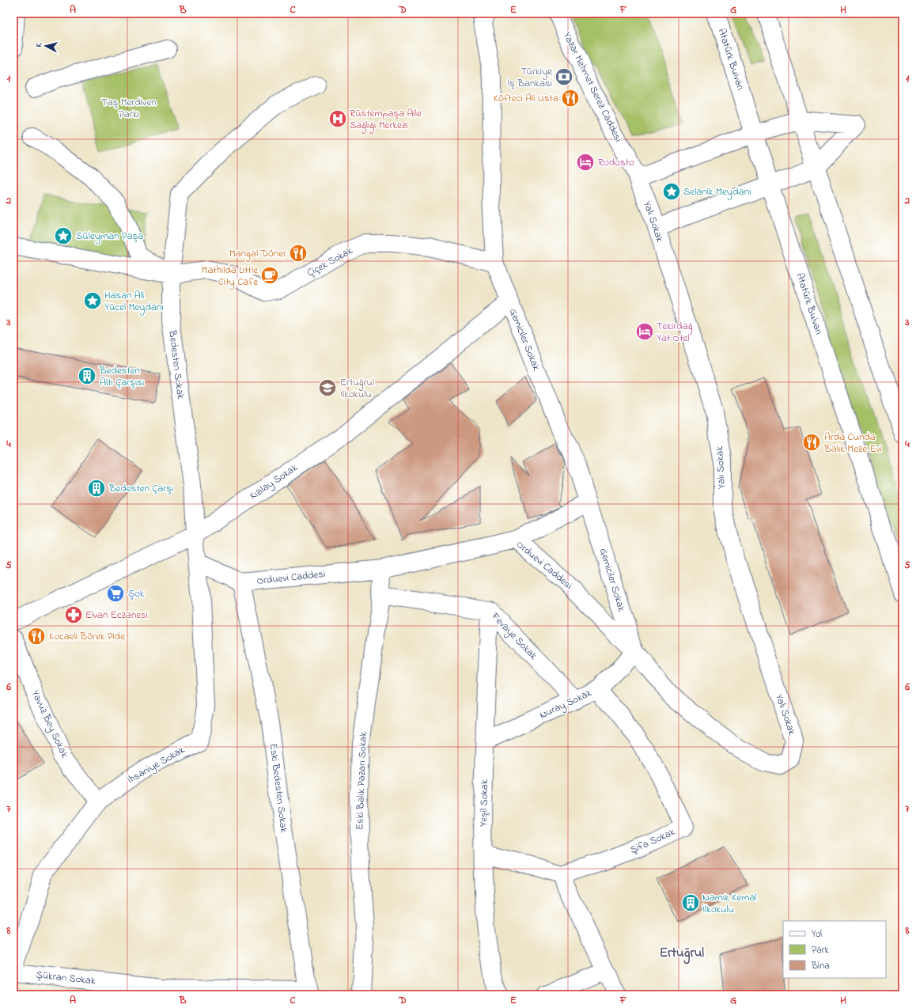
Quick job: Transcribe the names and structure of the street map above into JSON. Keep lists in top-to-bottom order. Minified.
{"streets":{"street":["Atatürk Bulvarı","Yazar Mehmet Serez Caddesi","Yalı Sokak","Çiçek Sokak","Gemiciler Sokak","Bedesten Sokak","Kızılay Sokak","Orduevi Caddesi","Fevziye Sokak","Nuray Sokak","Yavuz Bey Sokak","İhsaniye Sokak","Eski Balık Pazarı Sokak","Eski Bedesten Sokak","Yeşil Sokak","Şifa Sokak","Şükran Sokak"]},"crossings":[["Yazar Mehmet Serez Caddesi","Yalı Sokak"],["Yalı Sokak","Orduevi Caddesi"],["Çiçek Sokak","Gemiciler Sokak"],["Çiçek Sokak","Bedesten Sokak"],["Gemiciler Sokak","Kızılay Sokak"],["Gemiciler Sokak","Orduevi Caddesi"],["Gemiciler Sokak","Nuray Sokak"],["Bedesten Sokak","Kızılay Sokak"],["Bedesten Sokak","İhsaniye Sokak"],["Kızılay Sokak","İhsaniye Sokak"],["Orduevi Caddesi","Nuray Sokak"],["Orduevi Caddesi","İhsaniye Sokak"],["Orduevi Caddesi","Eski Balık Pazarı Sokak"],["Orduevi Caddesi","Eski Bedesten Sokak"],["Fevziye Sokak","Nuray Sokak"],["Fevziye Sokak","Eski Balık Pazarı Sokak"],["Fevziye Sokak","Yeşil Sokak"],["Nuray Sokak","Yeşil Sokak"],["Nuray Sokak","Şifa Sokak"],["Yavuz Bey Sokak","İhsaniye Sokak"],["Eski Bedesten Sokak","Şükran Sokak"]],"districts":["Ertuğrul"],"parks":["Taş Merdiven Parkı"],"places":{"bank":["Türkiye İş Bankası"],"restaurant":["Köfteci Ali Usta","Mangal Döner","Arda Cunda Balık Meze Evi","Kocaeli Börek Pide"],"hospital":["Rüstempaşa Aile Sağlığı Merkezi"],"hotel":["Rodosto","Tekirdağ Yat Otel"],"place":["Selanik Meydanı","Süleyman Paşa","Hasan Ali Yücel Meydanı"],"cafe":["Mathilda Little City Cafe"],"building":["Bedesten Altı Çarşısı","Bedesten Çarşı","Namık Kemal İlkokulu"],"school or university":["Ertuğrul İlkokulu"],"supermarket":["Şok"],"pharmacy":["Elvan Eczanesi"]},"legend":["Yol","Park","Bina"],"north":"left","grid":{"columns":["A","B","C","D","E","F","G","H"],"rows":["1","2","3","4","5","6","7","8"]}}
